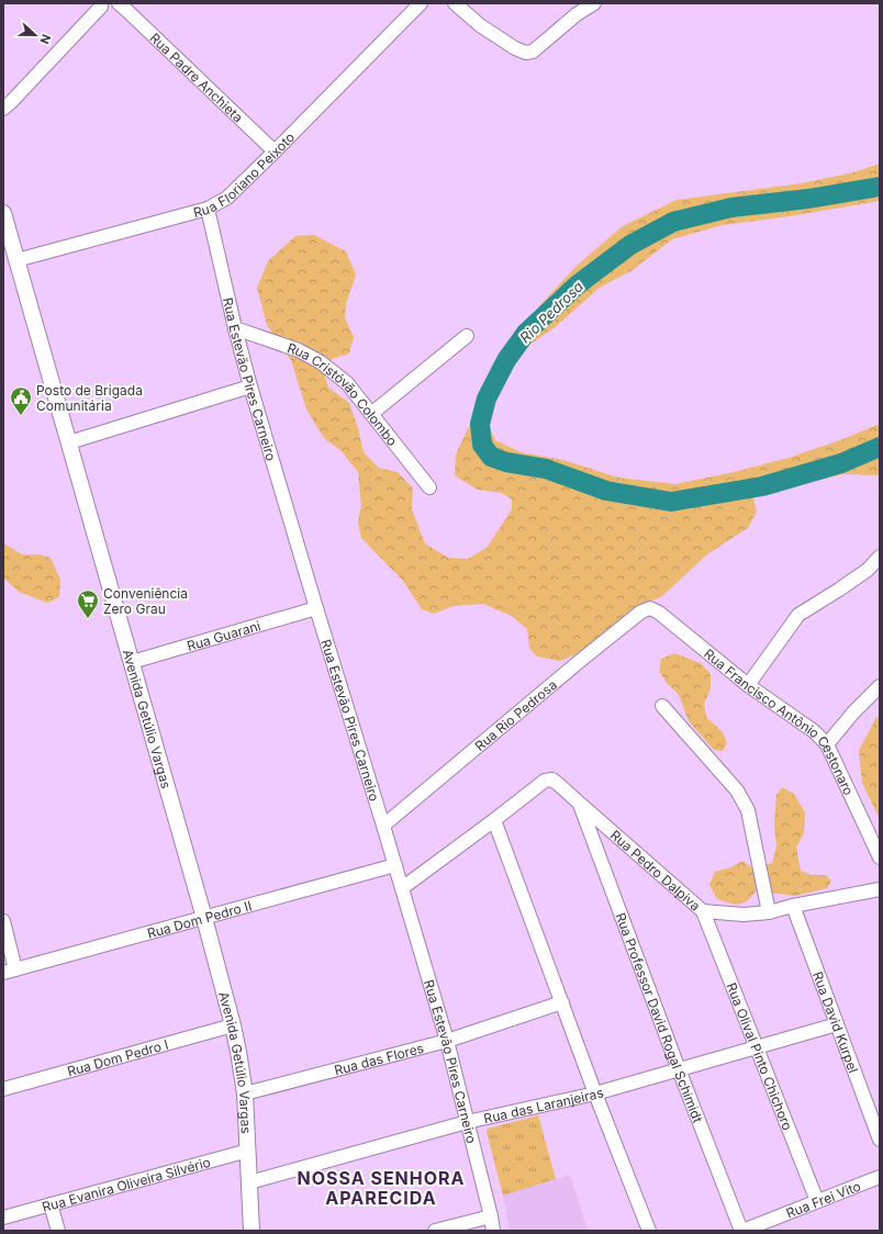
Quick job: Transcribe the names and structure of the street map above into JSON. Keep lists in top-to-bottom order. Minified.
{"streets":{"street":["Rua Padre Anchieta","Rua Floriano Peixoto","Rua Estevão Pires Carneiro","Rua Cristóvão Colombo","Rua Guarani","Rua Rio Pedrosa","Avenida Getúlio Vargas","Rua Francisco Antônio Cestonaro","Rua Pedro Dalpiva","Rua Dom Pedro II","Rua Professor David Rogal Schimidt","Rua David Kurpel","Rua Olival Pinto Chichoro","Rua Dom Pedro I","Rua das Flores","Rua das Laranjeiras","Rua Evanira Oliveira Silvério","Rua Frei Vito"]},"crossings":[["Rua Padre Anchieta","Rua Floriano Peixoto"],["Rua Floriano Peixoto","Rua Estevão Pires Carneiro"],["Rua Floriano Peixoto","Avenida Getúlio Vargas"],["Rua Estevão Pires Carneiro","Rua Cristóvão Colombo"],["Rua Estevão Pires Carneiro","Rua Guarani"],["Rua Estevão Pires Carneiro","Rua Rio Pedrosa"],["Rua Estevão Pires Carneiro","Rua Dom Pedro II"],["Rua Estevão Pires Carneiro","Rua das Flores"],["Rua Estevão Pires Carneiro","Rua das Laranjeiras"],["Rua Guarani","Avenida Getúlio Vargas"],["Rua Rio Pedrosa","Rua Francisco Antônio Cestonaro"],["Avenida Getúlio Vargas","Rua Dom Pedro II"],["Avenida Getúlio Vargas","Rua Dom Pedro I"],["Avenida Getúlio Vargas","Rua das Flores"],["Avenida Getúlio Vargas","Rua das Laranjeiras"],["Avenida Getúlio Vargas","Rua Evanira Oliveira Silvério"],["Rua Pedro Dalpiva","Rua Professor David Rogal Schimidt"],["Rua Pedro Dalpiva","Rua David Kurpel"],["Rua Pedro Dalpiva","Rua Olival Pinto Chichoro"],["Rua Professor David Rogal Schimidt","Rua das Laranjeiras"],["Rua Professor David Rogal Schimidt","Rua Frei Vito"],["Rua David Kurpel","Rua das Laranjeiras"],["Rua Olival Pinto Chichoro","Rua das Laranjeiras"],["Rua Olival Pinto Chichoro","Rua Frei Vito"]],"districts":["NOSSA SENHORA APARECIDA"],"water":["Rio Pedrosa"],"places":{"public building":["Posto de Brigada Comunitária"],"supermarket":["Conveniência Zero Grau"]},"north":"right"}
